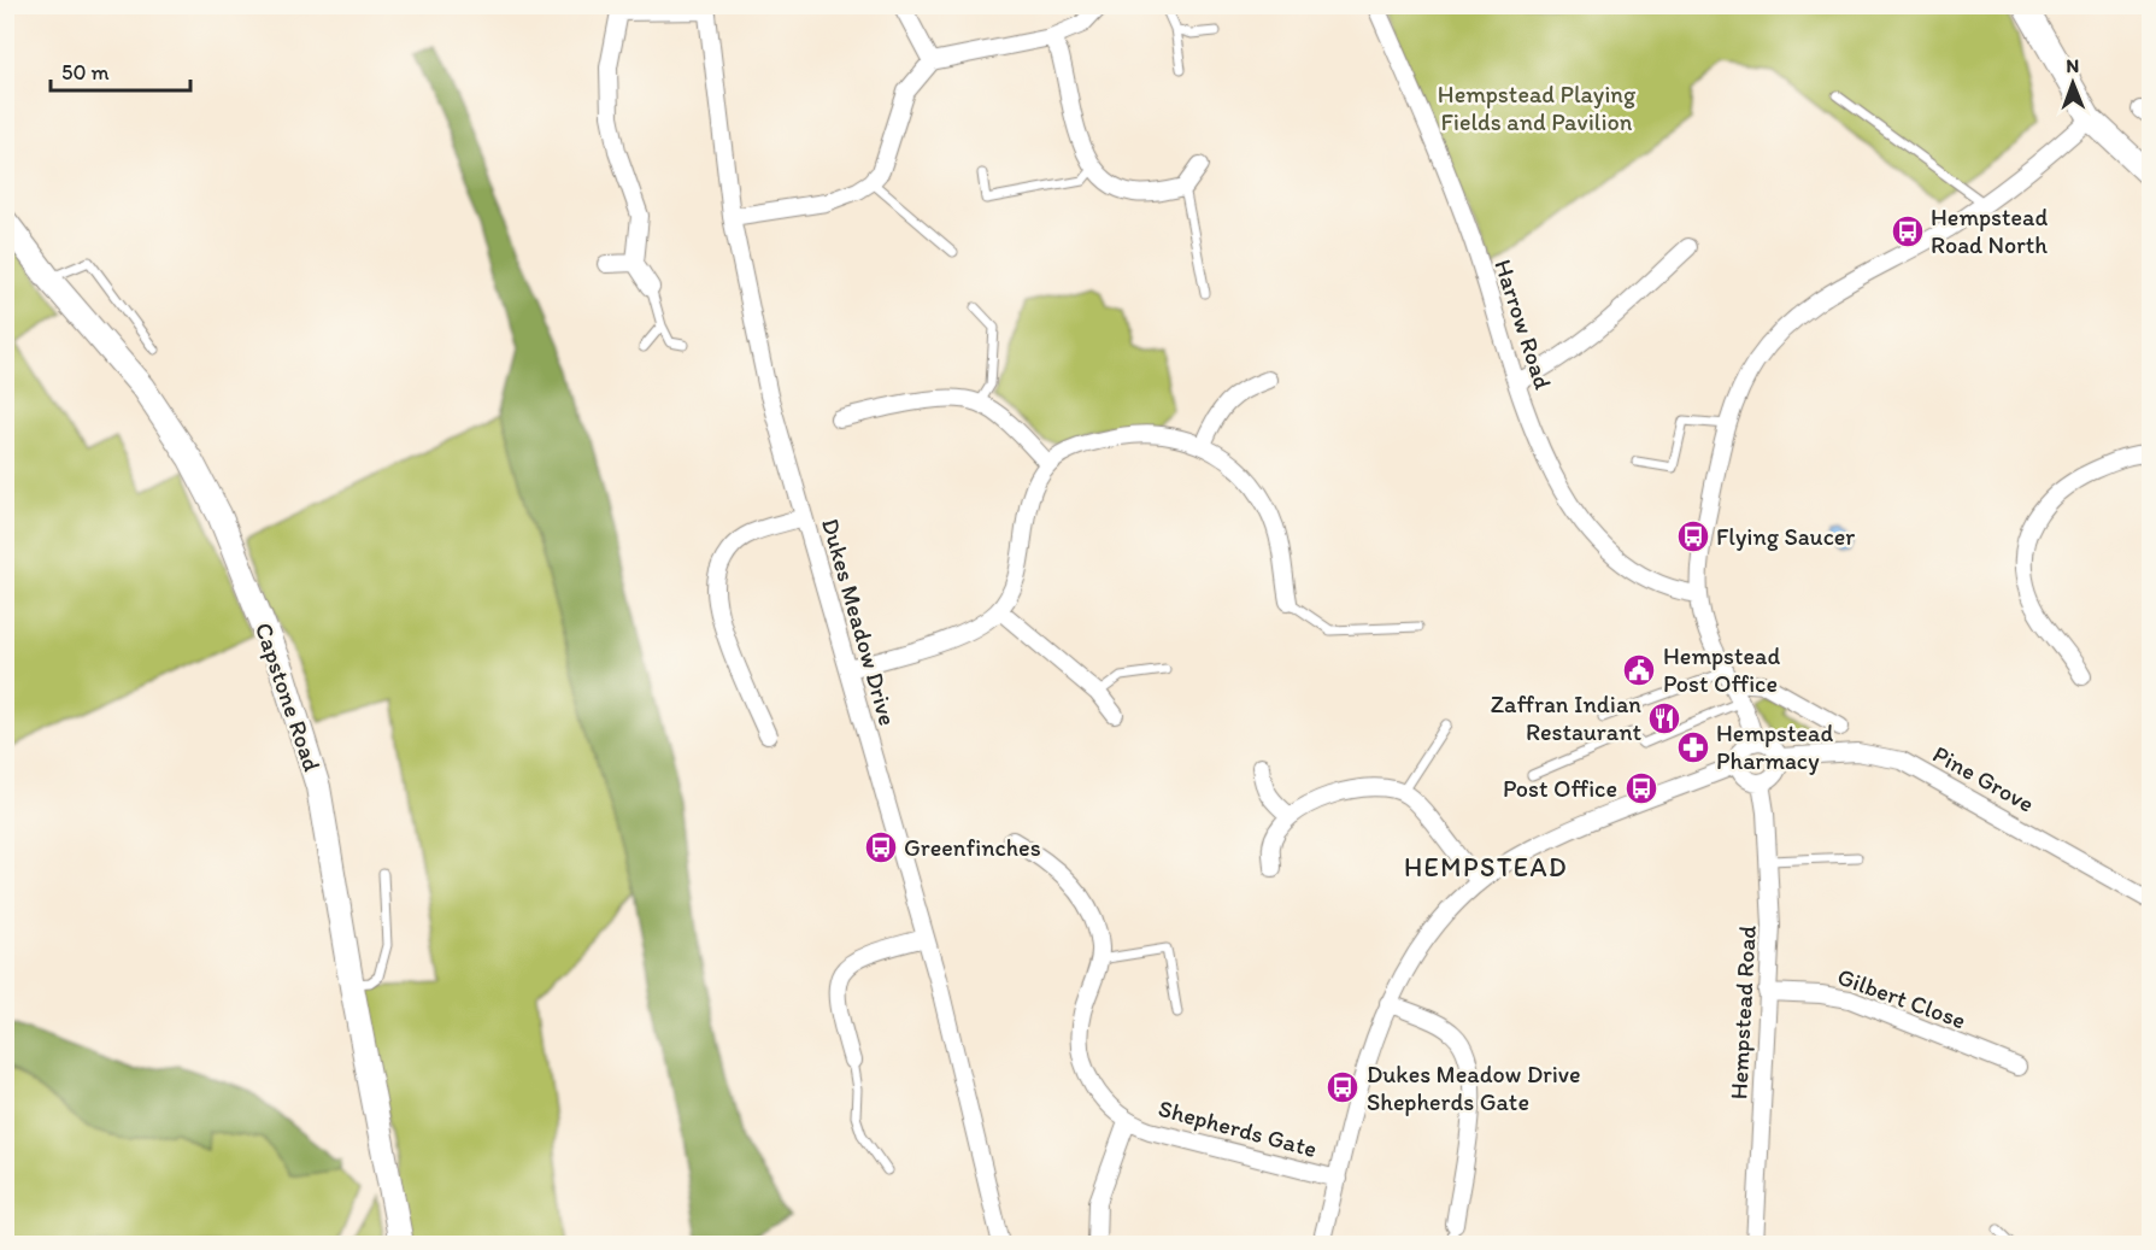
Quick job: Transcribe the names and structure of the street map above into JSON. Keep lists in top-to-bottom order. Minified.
{"streets":{"street":["Harrow Road","Dukes Meadow Drive","Capstone Road","Pine Grove","Gilbert Close","Hempstead Road","Shepherds Gate"]},"crossings":[["Pine Grove","Hempstead Road"],["Gilbert Close","Hempstead Road"]],"districts":["HEMPSTEAD"],"parks":["Hempstead Playing Fields and Pavilion"],"places":{"bus stop":["Hempstead Road North","Flying Saucer","Post Office","Greenfinches","Dukes Meadow Drive Shepherds Gate"],"public building":["Hempstead Post Office"],"restaurant":["Zaffran Indian Restaurant"],"pharmacy":["Hempstead Pharmacy"]},"scale_bar":"50 m","north":"top"}
